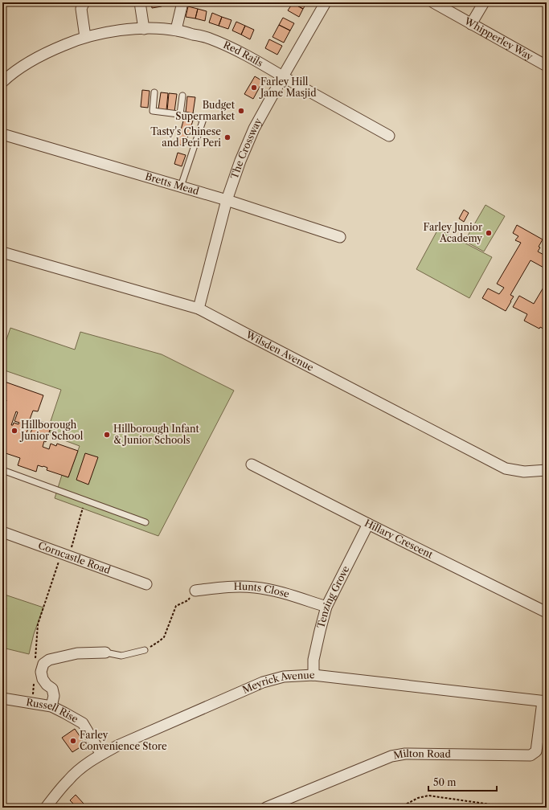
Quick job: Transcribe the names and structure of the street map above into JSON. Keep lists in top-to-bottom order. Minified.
{"streets":{"street":["Whipperley Way","Red Rails","The Crossway","Bretts Mead","Wilsden Avenue","Hillary Crescent","Corncastle Road","Hunts Close","Tenzing Grove","Meyrick Avenue","Russell Rise","Milton Road"]},"crossings":[["Red Rails","The Crossway"],["The Crossway","Bretts Mead"],["The Crossway","Wilsden Avenue"],["Hillary Crescent","Tenzing Grove"],["Hunts Close","Tenzing Grove"],["Tenzing Grove","Meyrick Avenue"],["Meyrick Avenue","Russell Rise"],["Meyrick Avenue","Milton Road"]],"places":["Farley Hill Jame Masjid","Budget Supermarket","Tasty's Chinese and Peri Peri","Farley Junior Academy","Hillborough Junior School","Hillborough Infant & Junior Schools","Farley Convenience Store"],"scale_bar":"50 m"}
